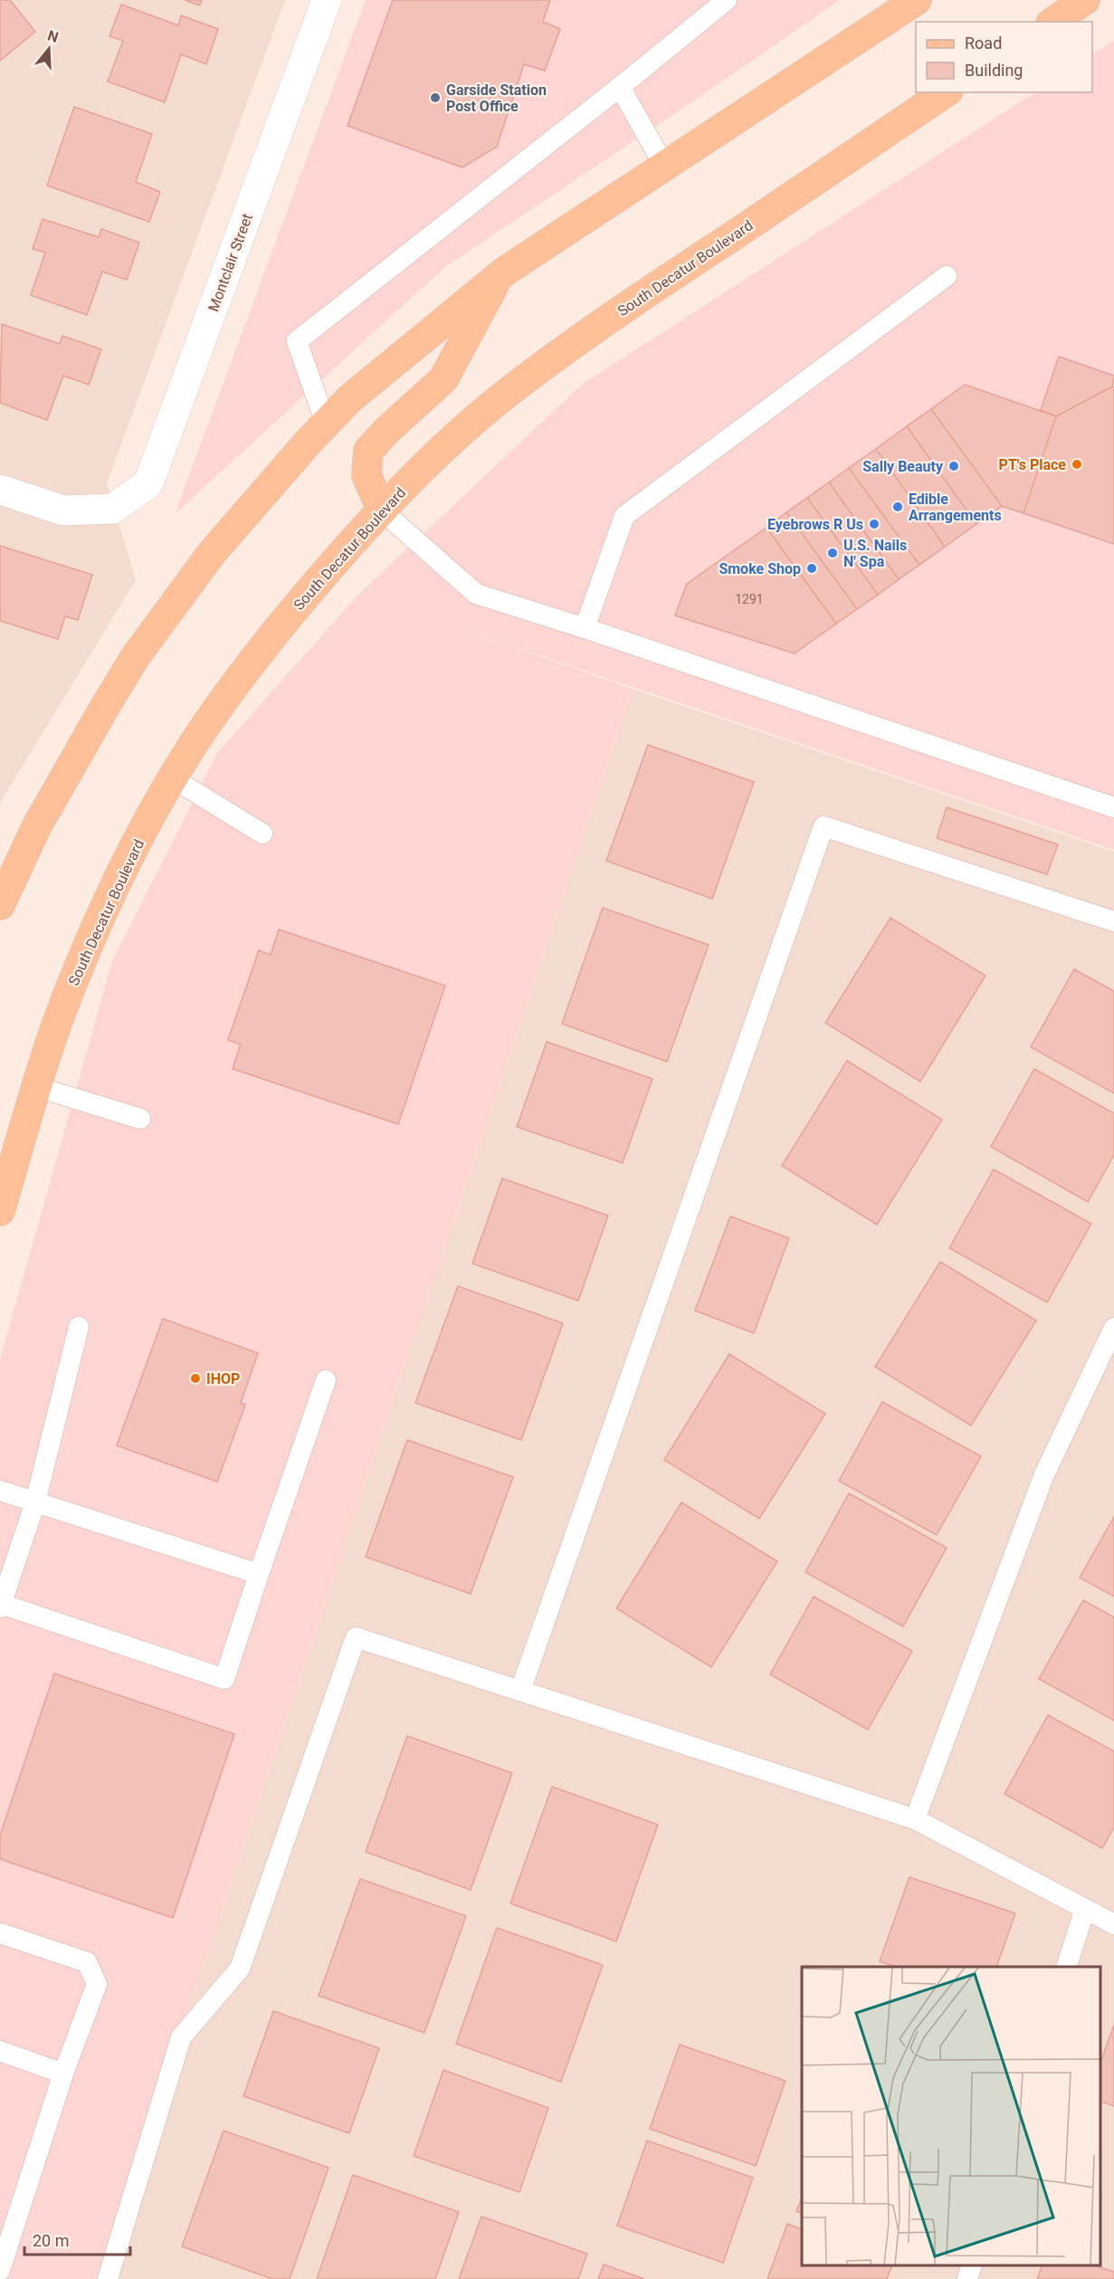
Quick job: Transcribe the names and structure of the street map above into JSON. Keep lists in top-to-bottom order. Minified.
{"streets":{"main road":["South Decatur Boulevard"],"street":["Montclair Street"]},"places":["Garside Station Post Office","PT's Place","Sally Beauty","Edible Arrangements","Eyebrows R Us","U.S. Nails N' Spa","Smoke Shop","IHOP"],"house_numbers":["1291"],"legend":["Road","Building"],"scale_bar":"20 m","north":"top"}
